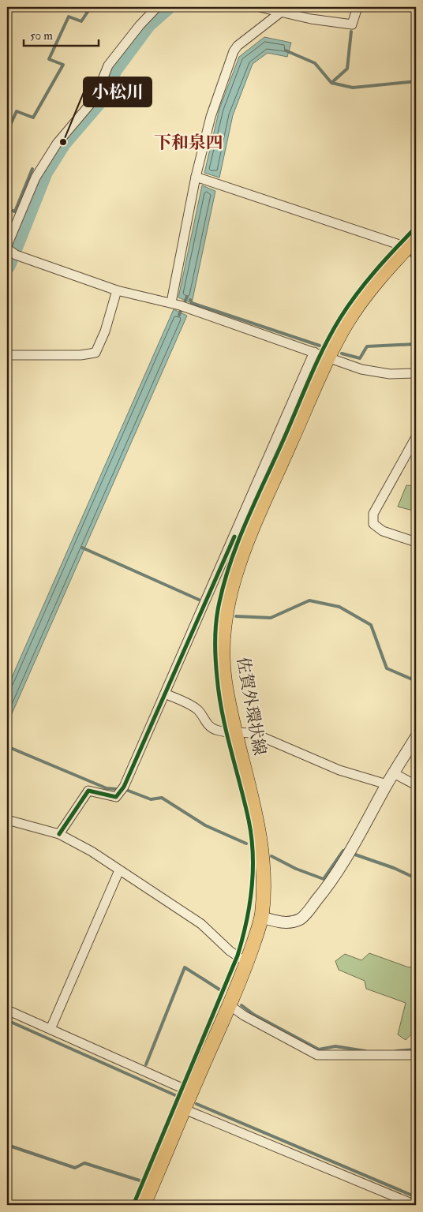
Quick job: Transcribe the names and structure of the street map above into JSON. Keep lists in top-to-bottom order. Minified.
{"streets":{"main road":["佐賀外環状線"]},"districts":["下和泉四"],"places":["小松川"],"scale_bar":"50 m"}
